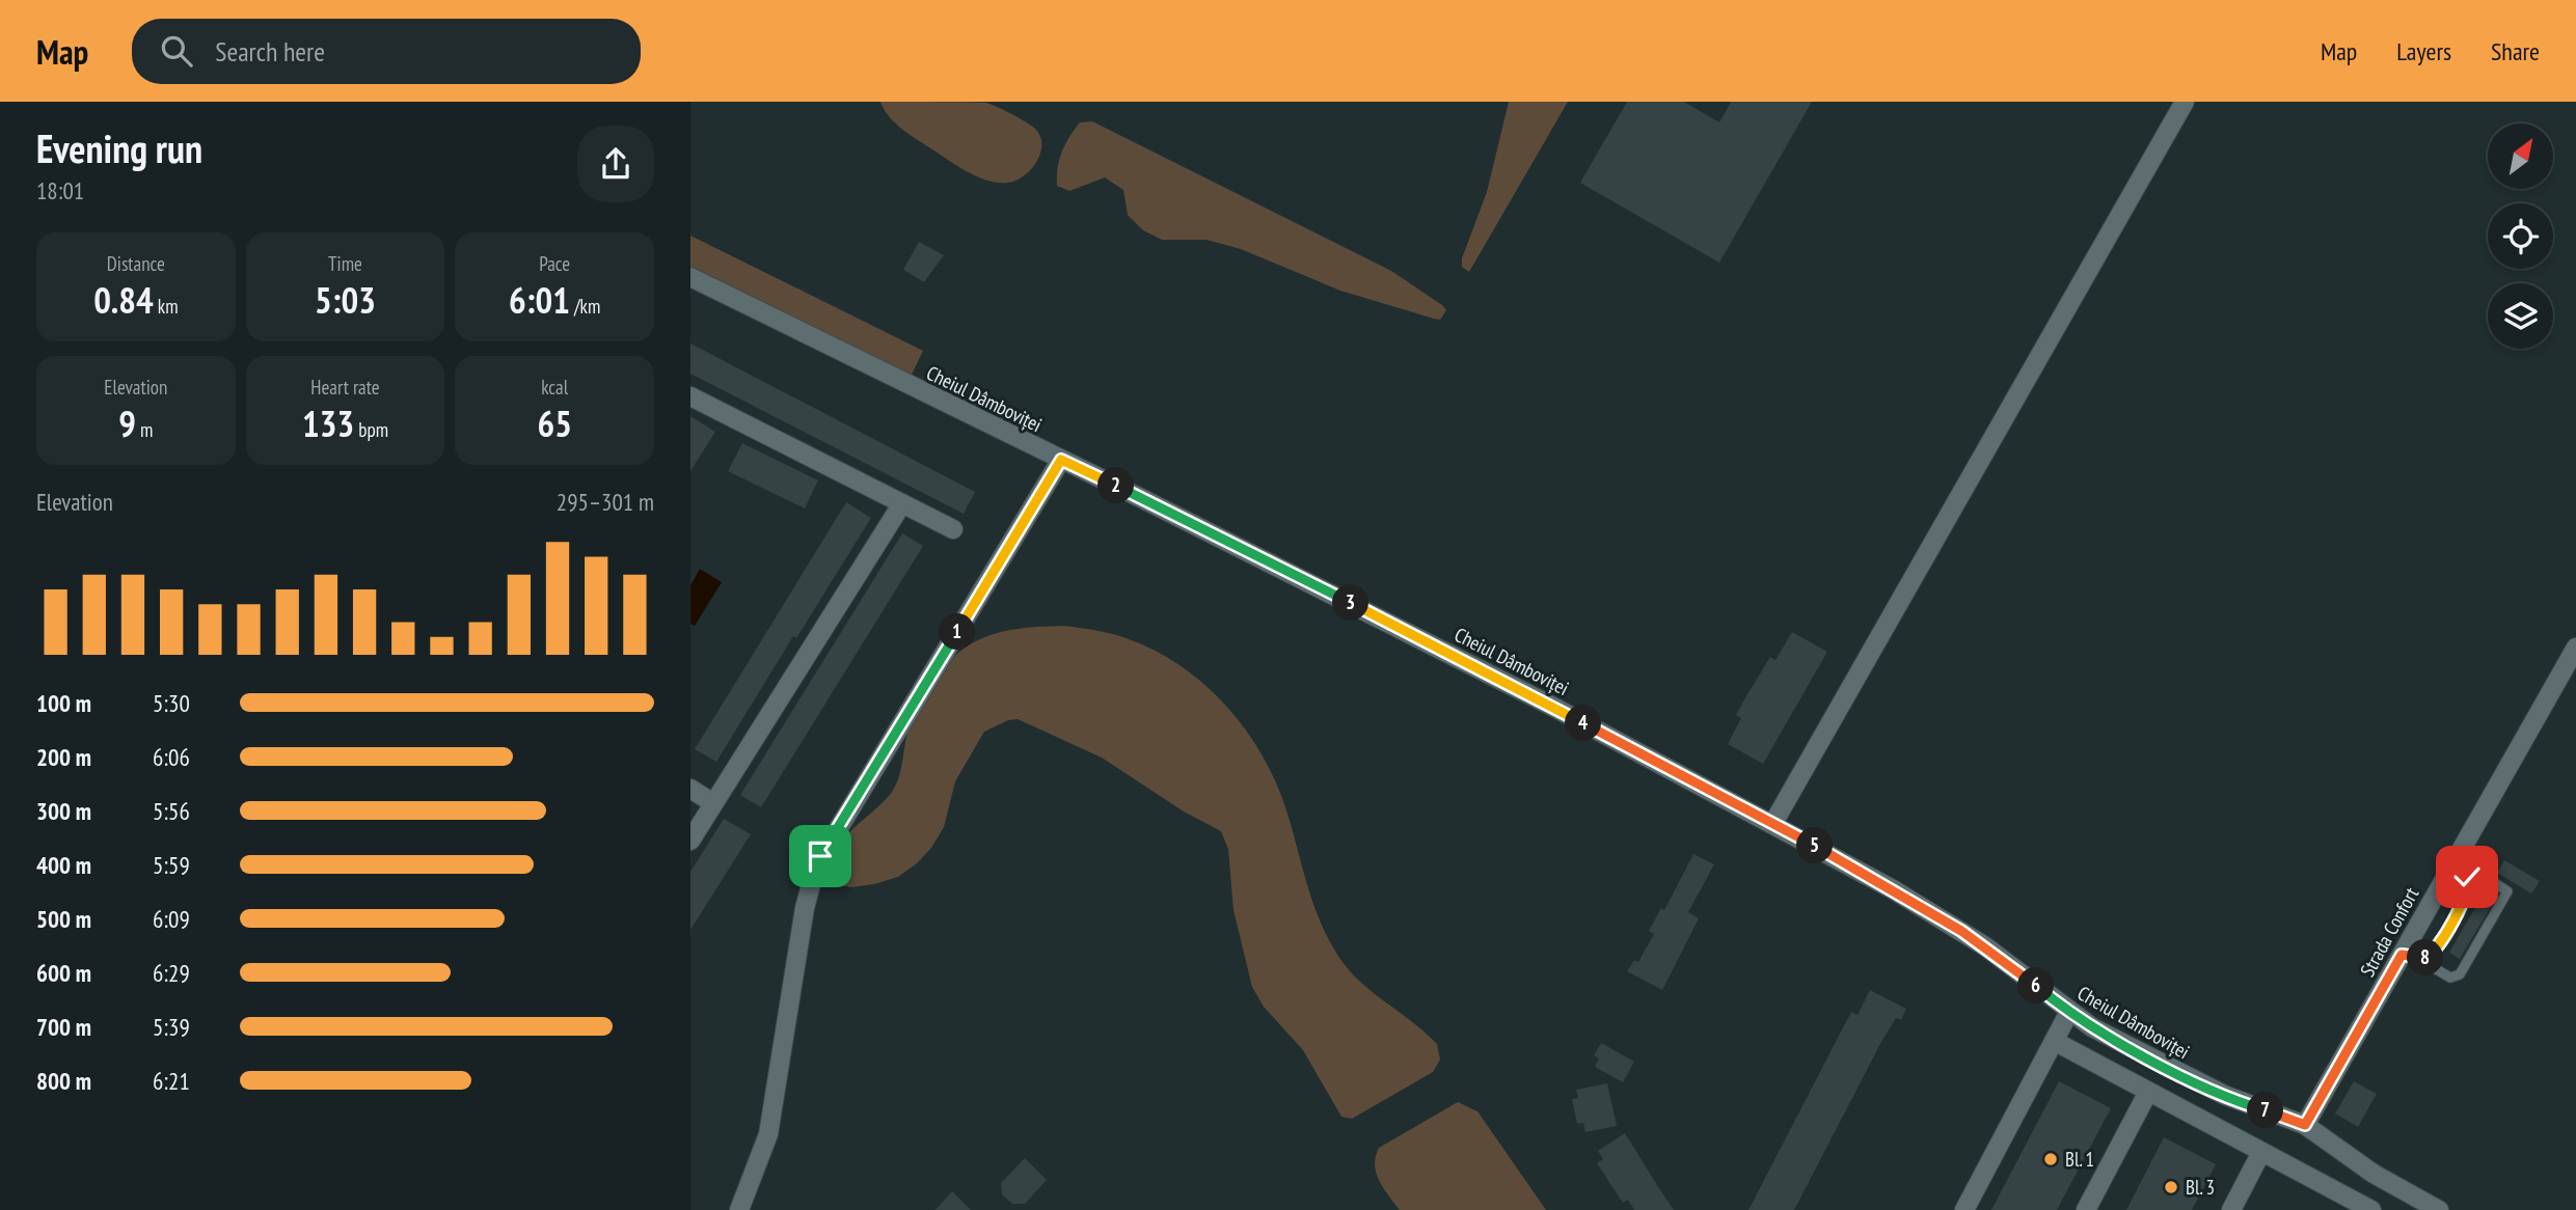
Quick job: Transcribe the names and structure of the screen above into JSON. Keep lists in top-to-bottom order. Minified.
{"streets":{"street":["Cheiul Dâmboviței","Strada Confort"]},"crossings":[["Cheiul Dâmboviței","Strada Confort"]],"places":["Bl. 1","Bl. 3"],"north":"top right","page":{"header":"Map","search":"Search here","nav":["Map","Layers","Share"],"heading":["Evening run","18:01"],"stats":[["Distance","0.84 km"],["Time","5:03"],["Pace","6:01 /km"],["Elevation","9 m"],["Heart rate","133 bpm"],["kcal","65"]],"pins":["2","3","1","4","5","8","6","7"],"chart":["Elevation","295–301 m"],"list":[{"name":"100 m","note":"5:30"},{"name":"200 m","note":"6:06"},{"name":"300 m","note":"5:56"},{"name":"400 m","note":"5:59"},{"name":"500 m","note":"6:09"},{"name":"600 m","note":"6:29"},{"name":"700 m","note":"5:39"},{"name":"800 m","note":"6:21"}]}}
